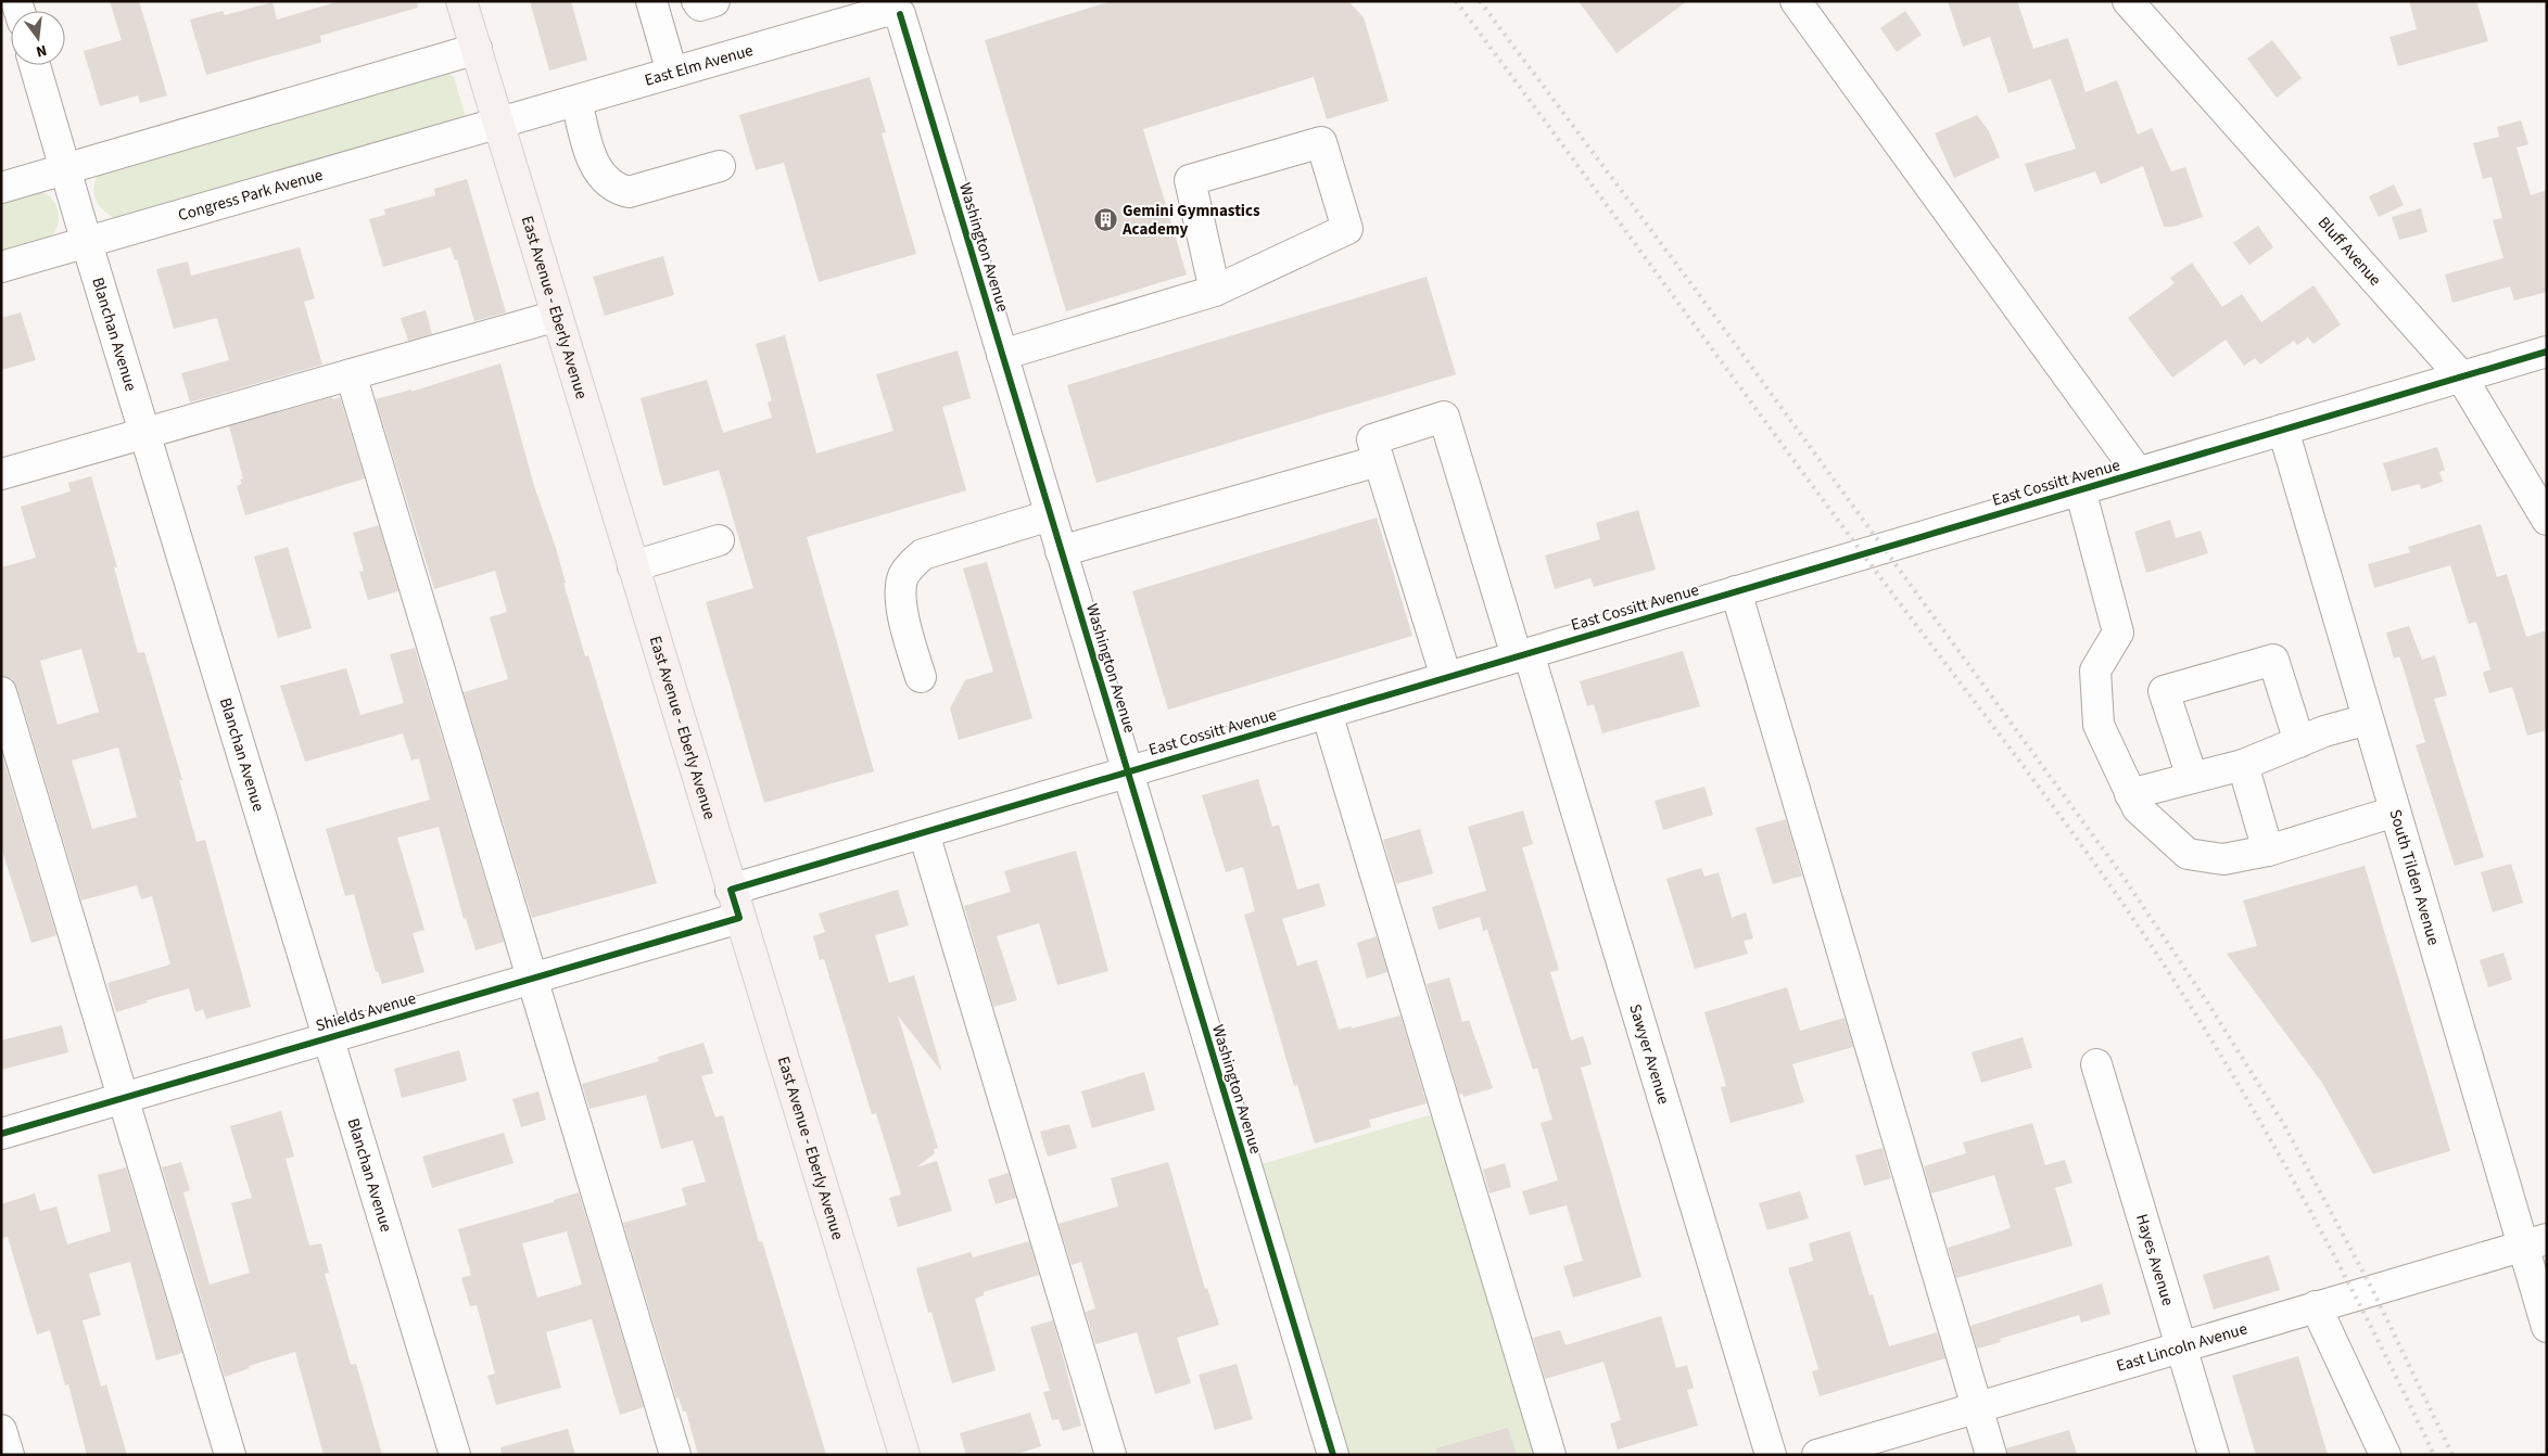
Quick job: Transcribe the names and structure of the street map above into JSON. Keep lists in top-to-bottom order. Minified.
{"streets":{"main road":["East Avenue - Eberly Avenue"],"street":["East Elm Avenue","Congress Park Avenue","Washington Avenue","Bluff Avenue","Blanchan Avenue","East Cossitt Avenue","South Tilden Avenue","Shields Avenue","Sawyer Avenue","Hayes Avenue","East Lincoln Avenue"]},"crossings":[["East Elm Avenue","Congress Park Avenue"],["East Elm Avenue","Washington Avenue"],["East Elm Avenue","East Avenue - Eberly Avenue"],["Congress Park Avenue","East Avenue - Eberly Avenue"],["Congress Park Avenue","Blanchan Avenue"],["Washington Avenue","East Cossitt Avenue"],["Bluff Avenue","East Cossitt Avenue"],["East Avenue - Eberly Avenue","East Cossitt Avenue"],["East Avenue - Eberly Avenue","Shields Avenue"],["Blanchan Avenue","Shields Avenue"],["East Cossitt Avenue","South Tilden Avenue"],["East Cossitt Avenue","Sawyer Avenue"],["South Tilden Avenue","East Lincoln Avenue"],["Hayes Avenue","East Lincoln Avenue"]],"places":{"building":["Gemini Gymnastics Academy"]},"north":"bottom"}
